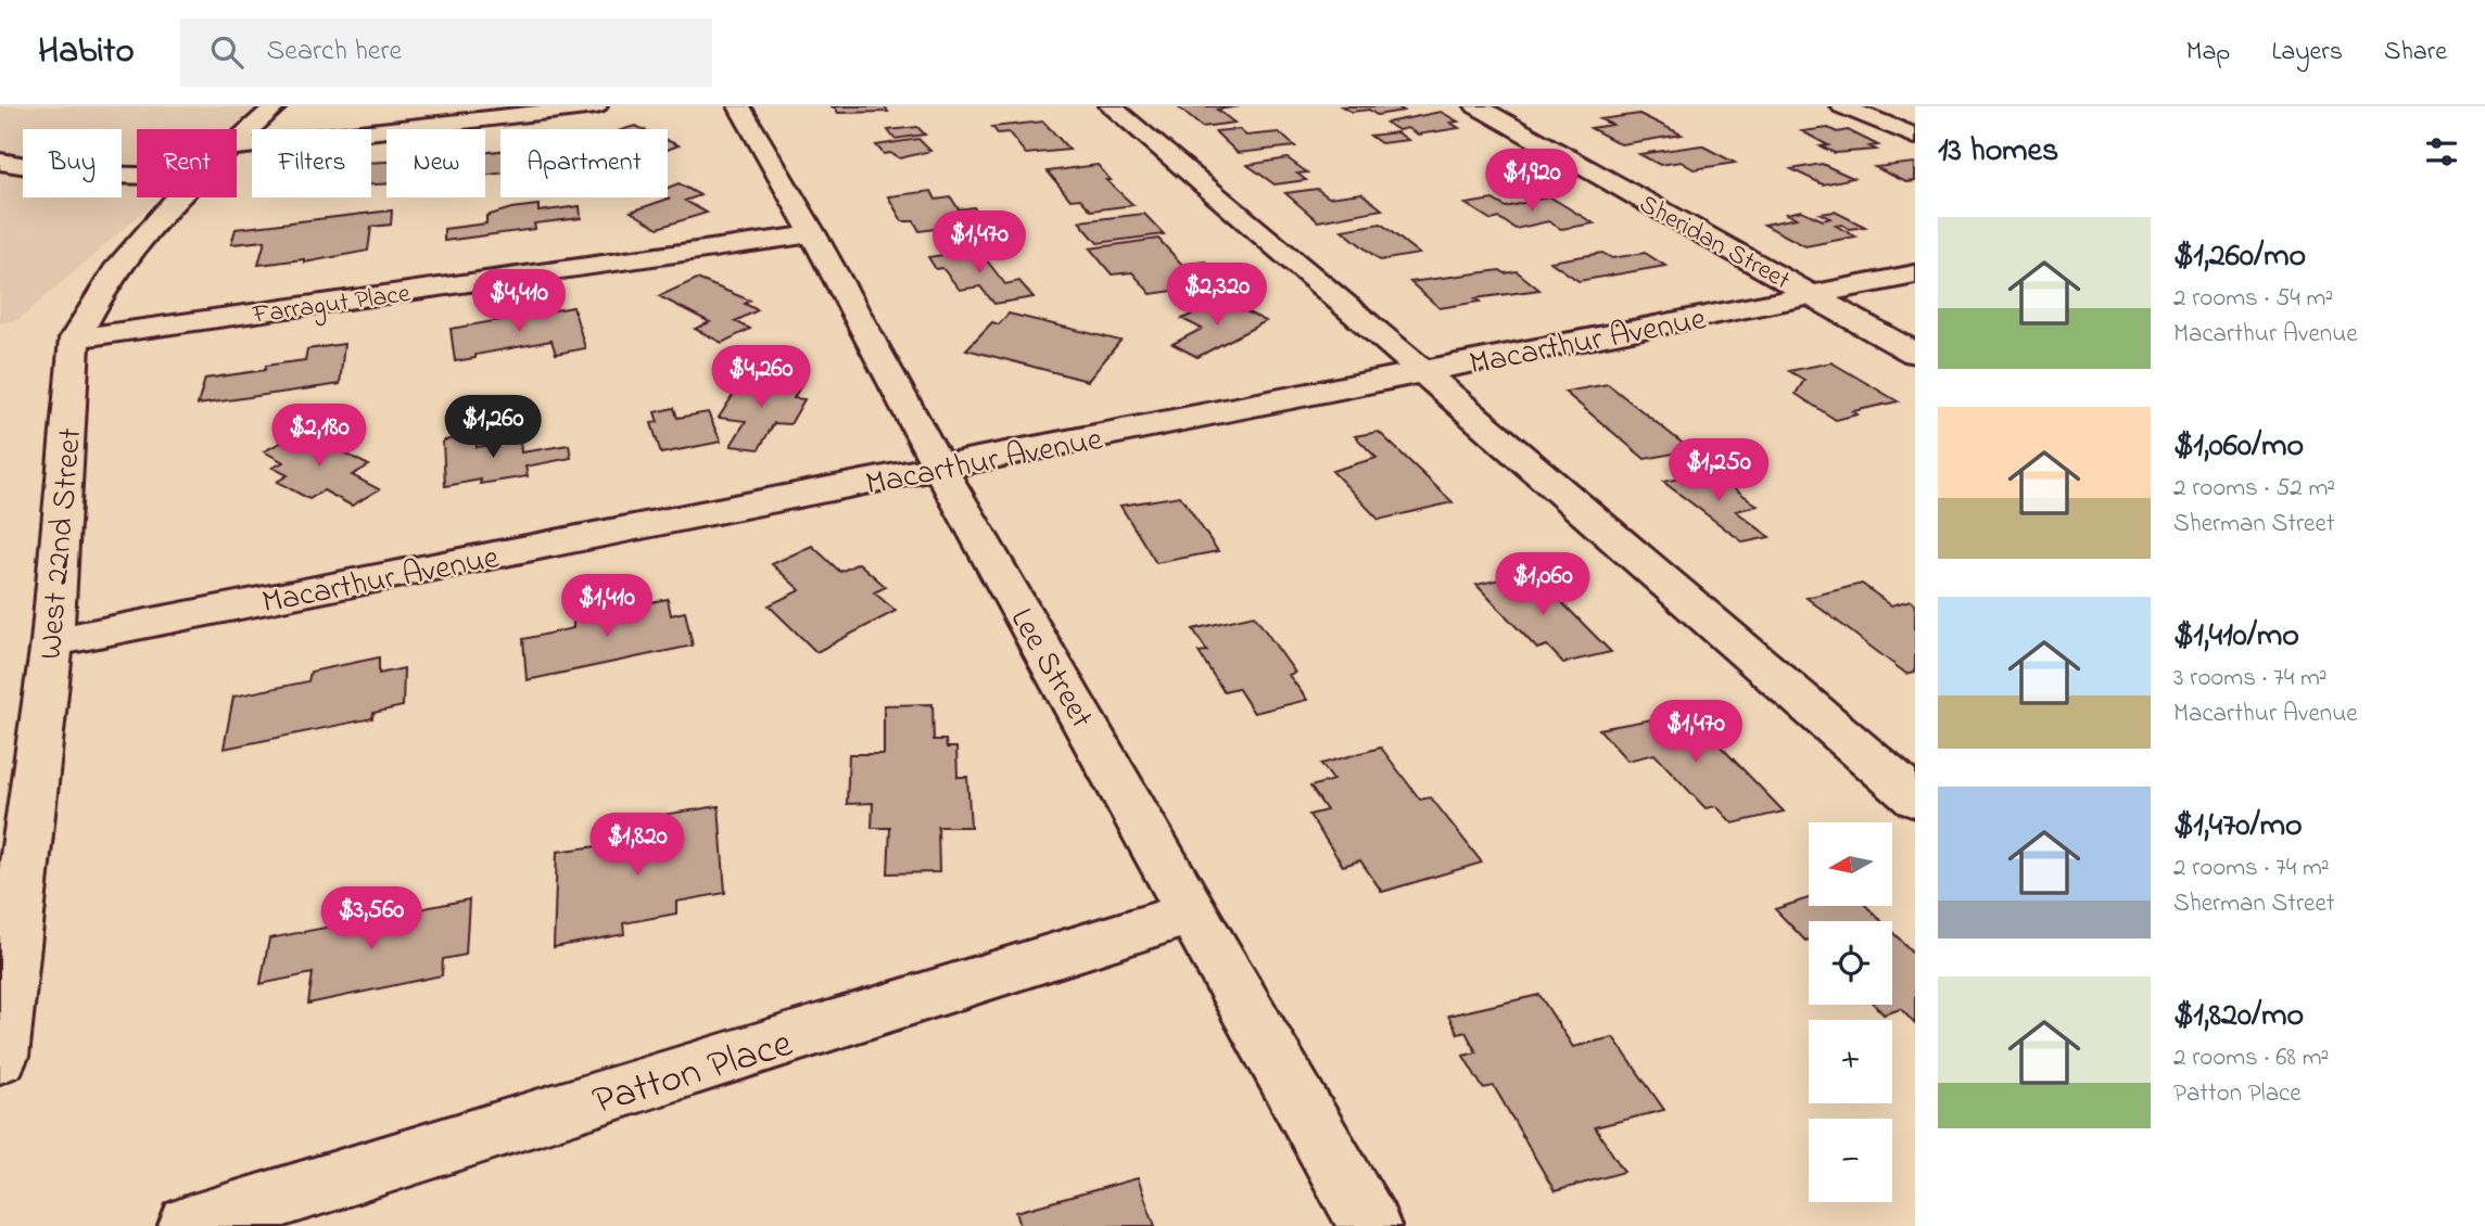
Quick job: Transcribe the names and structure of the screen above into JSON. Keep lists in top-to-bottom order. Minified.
{"streets":{"street":["Sheridan Street","Farragut Place","Macarthur Avenue","West 22nd Street","Lee Street","Patton Place"]},"crossings":[["Sheridan Street","Macarthur Avenue"],["Farragut Place","West 22nd Street"],["Farragut Place","Lee Street"],["Macarthur Avenue","West 22nd Street"],["Macarthur Avenue","Lee Street"],["Lee Street","Patton Place"]],"north":"left","page":{"header":"Habito","search":"Search here","nav":["Map","Layers","Share"],"heading":"13 homes","chip":["Buy","Rent","Filters","New","Apartment"],"price":["$1,920","$1,470","$2,320","$4,410","$4,260","$1,260","$2,180","$1,250","$1,060","$1,410","$1,470","$1,820","$3,560"],"list":[{"name":"$1,260/mo","note":"2 rooms · 54 m² · Macarthur Avenue"},{"name":"$1,060/mo","note":"2 rooms · 52 m² · Sherman Street"},{"name":"$1,410/mo","note":"3 rooms · 74 m² · Macarthur Avenue"},{"name":"$1,470/mo","note":"2 rooms · 74 m² · Sherman Street"},{"name":"$1,820/mo","note":"2 rooms · 68 m² · Patton Place"}],"map_buttons":["+","−"]}}
